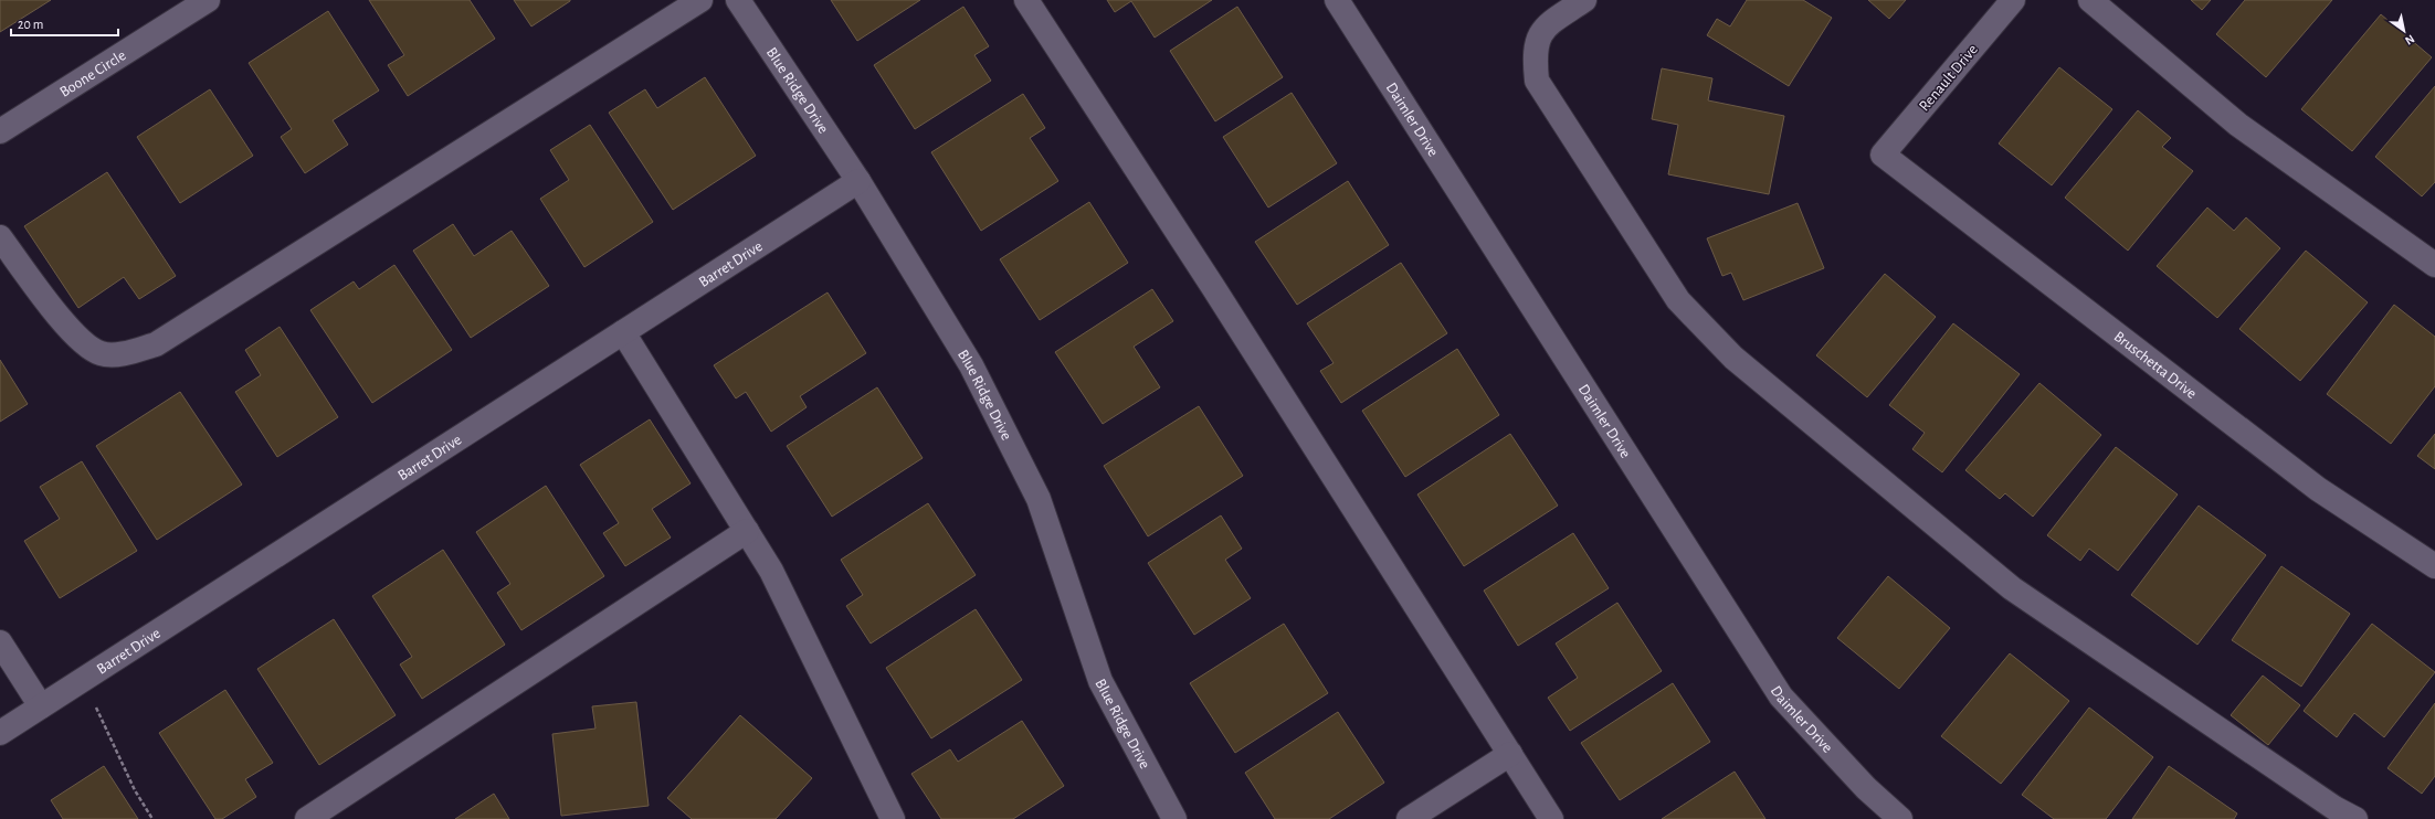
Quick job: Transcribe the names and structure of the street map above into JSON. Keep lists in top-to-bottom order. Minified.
{"streets":{"street":["Boone Circle","Renault Drive","Blue Ridge Drive","Daimler Drive","Barret Drive","Bruschetta Drive"]},"crossings":[["Renault Drive","Bruschetta Drive"],["Blue Ridge Drive","Barret Drive"]],"scale_bar":"20 m","north":"bottom right"}
